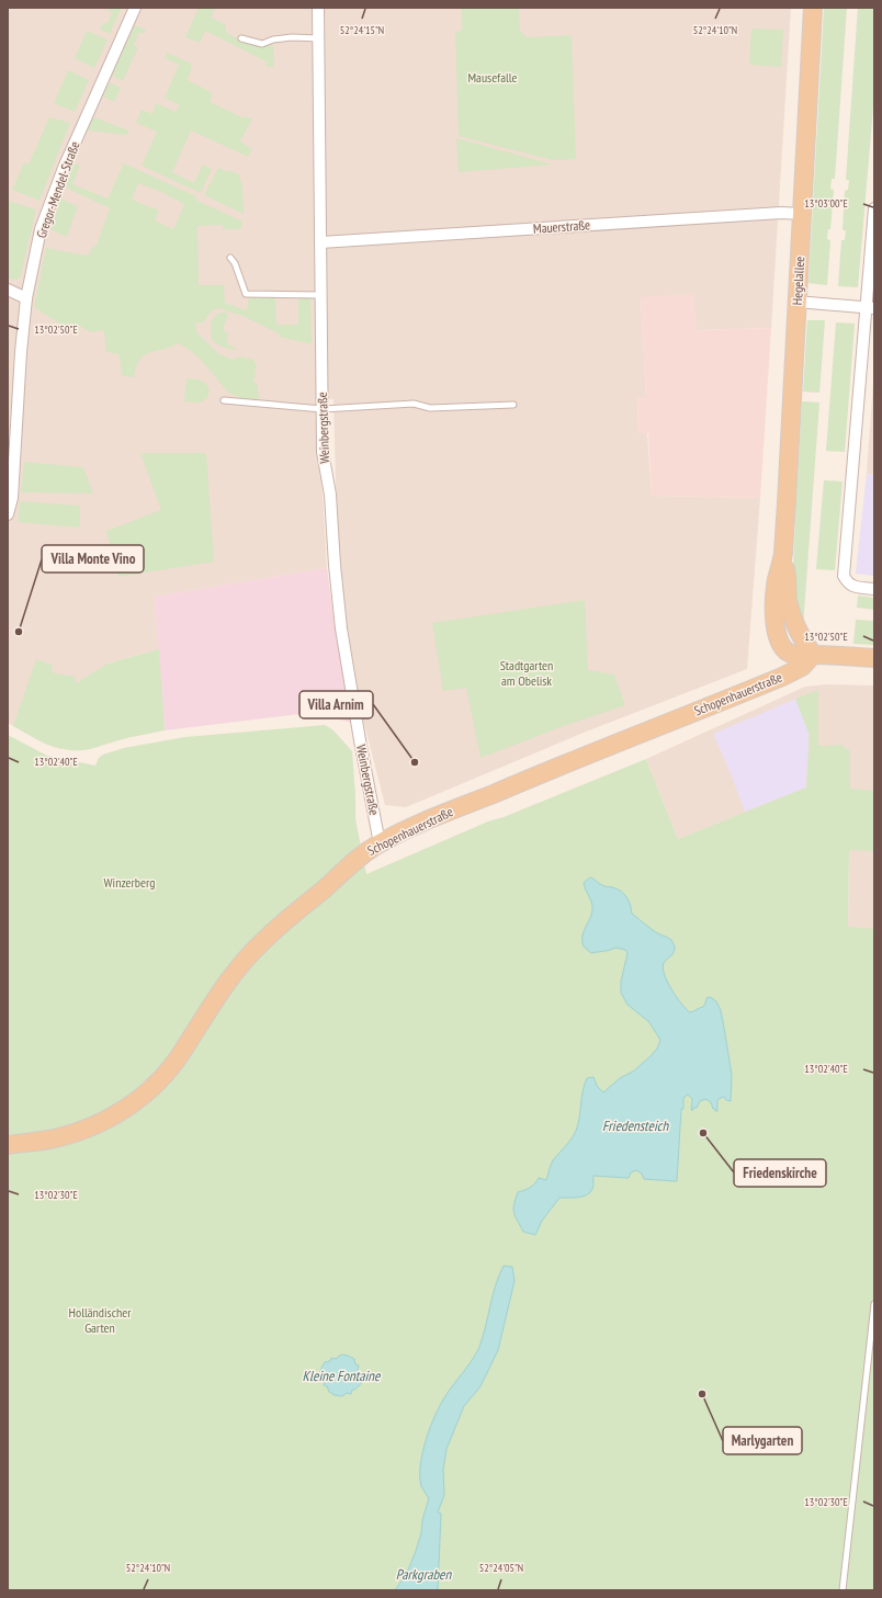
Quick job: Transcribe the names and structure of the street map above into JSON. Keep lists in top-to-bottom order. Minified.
{"streets":{"main road":["Hegelallee","Schopenhauerstraße"],"street":["Gregor-Mendel-Straße","Mauerstraße","Weinbergstraße"]},"crossings":[["Mauerstraße","Hegelallee"],["Mauerstraße","Weinbergstraße"],["Hegelallee","Schopenhauerstraße"],["Weinbergstraße","Schopenhauerstraße"]],"water":["Friedensteich","Kleine Fontaine","Parkgraben"],"parks":["Mausefalle","Stadtgarten am Obelisk","Winzerberg","Holländischer Garten"],"places":["Villa Monte Vino","Villa Arnim","Friedenskirche","Marlygarten"],"coordinates":["52°24'15\"N","52°24'10\"N","13°03'00\"E","13°02'50\"E","13°02'40\"E","13°02'30\"E","52°24'05\"N"]}
